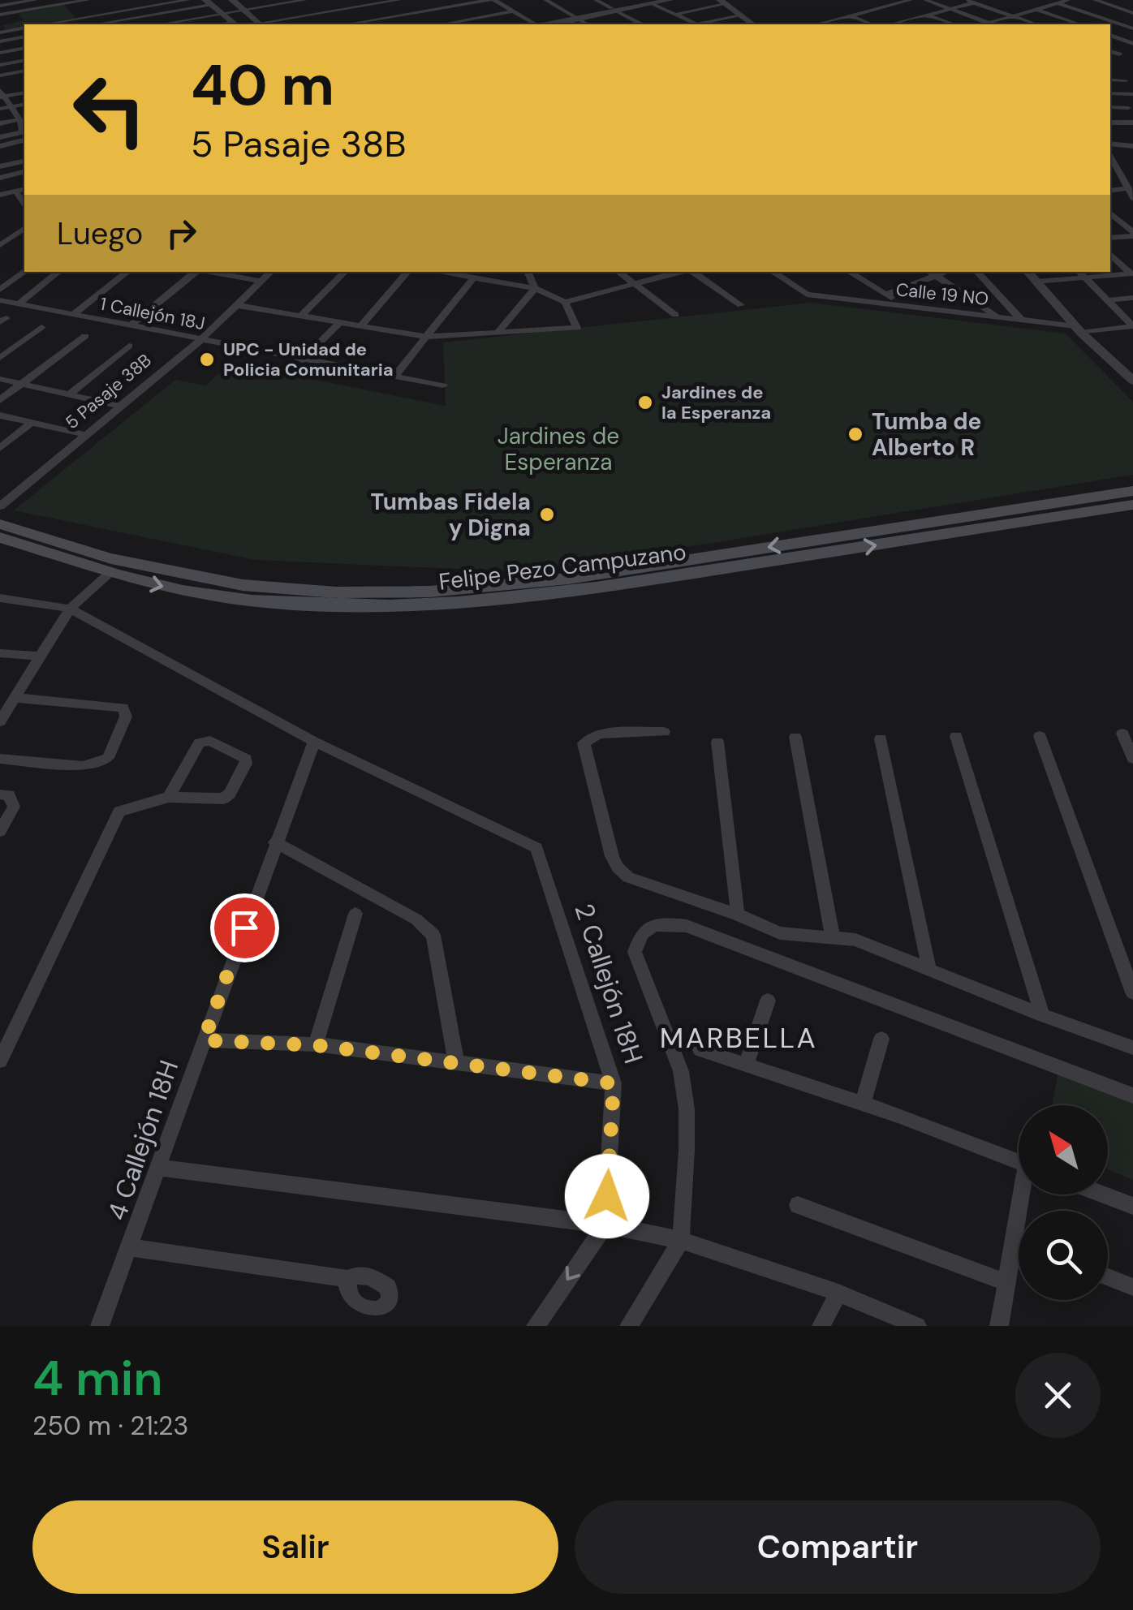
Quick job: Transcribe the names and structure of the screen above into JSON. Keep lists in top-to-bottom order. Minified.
{"streets":{"main road":["Felipe Pezo Campuzano"],"street":["Calle 19 NO","1 Callejón 18J","5 Pasaje 38B","2 Callejón 18H","4 Callejón 18H"]},"crossings":[["1 Callejón 18J","5 Pasaje 38B"],["2 Callejón 18H","4 Callejón 18H"]],"districts":["MARBELLA"],"parks":["Jardines de Esperanza"],"places":["UPC - Unidad de Policia Comunitaria","Jardines de la Esperanza","Tumba de Alberto R","Tumbas Fidela y Digna"],"north":"top left","page":{"turn":["40 m","5 Pasaje 38B"],"then":"Luego","heading":["4 min","250 m · 21:23"],"buttons":["Salir","Compartir"]}}
